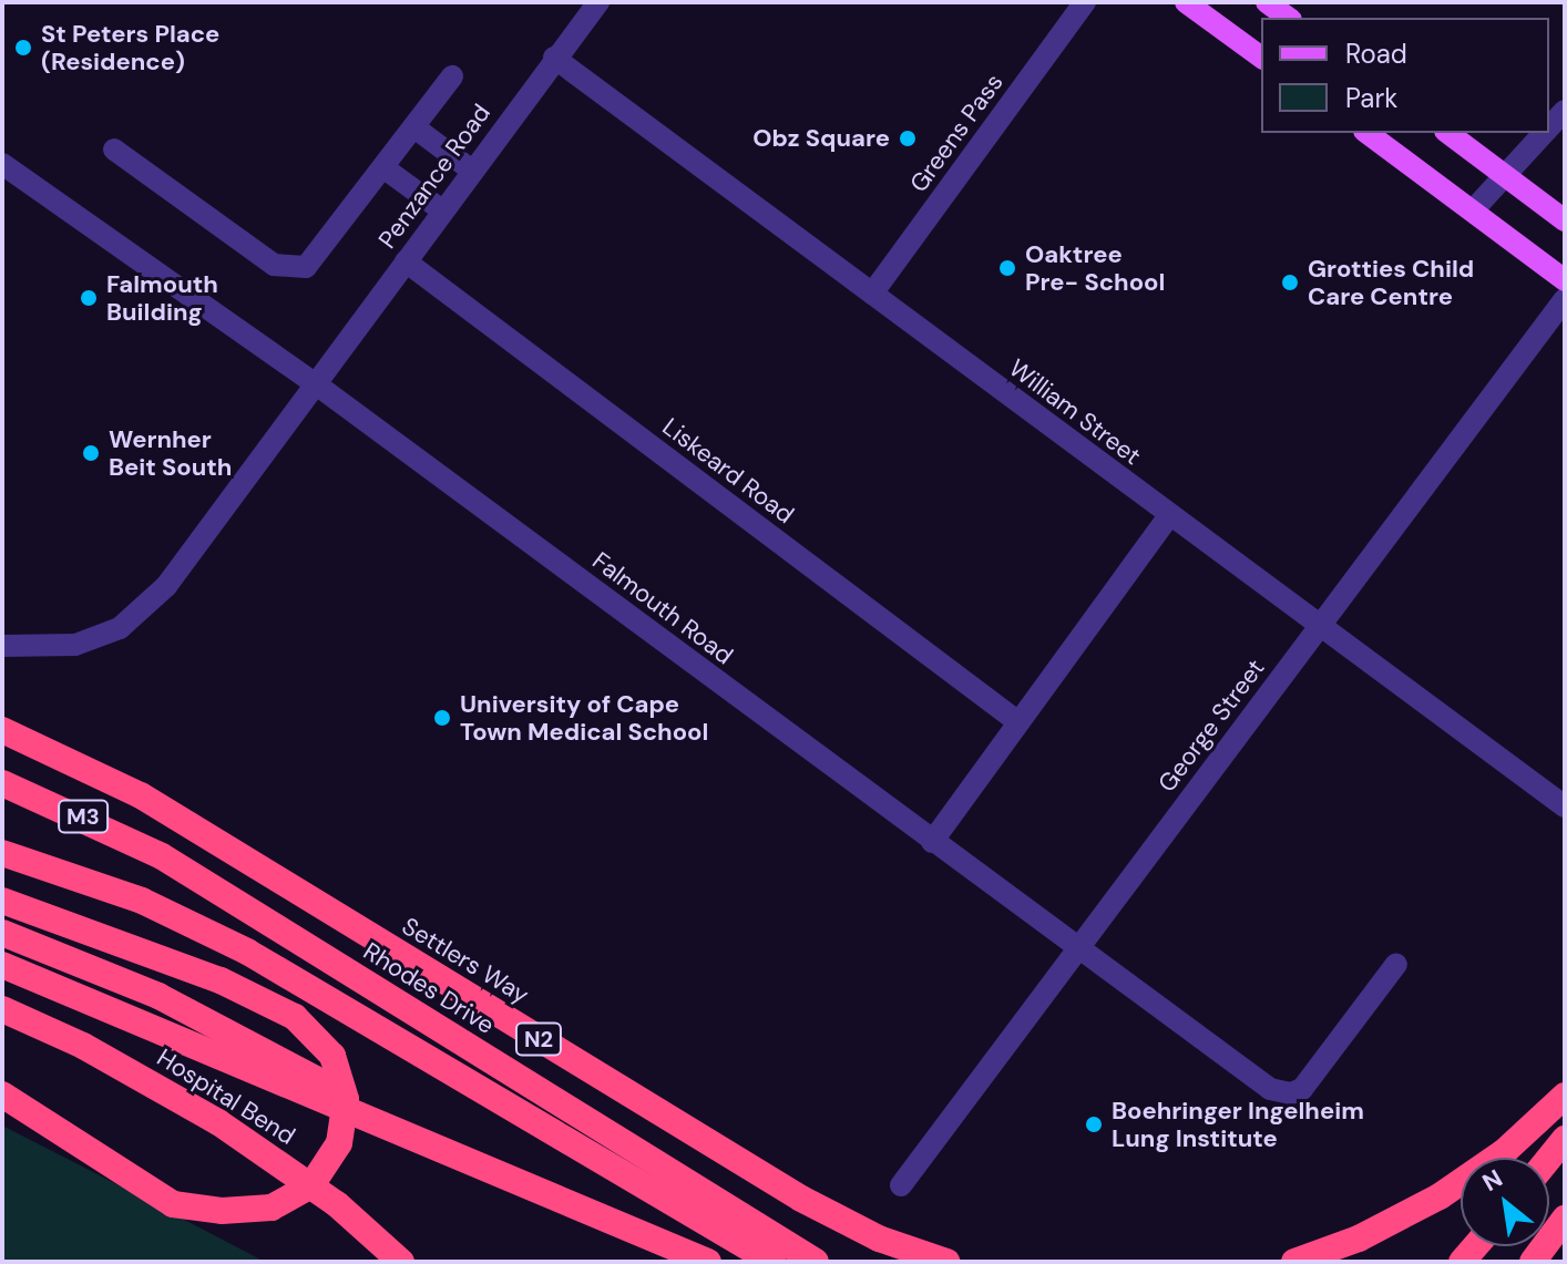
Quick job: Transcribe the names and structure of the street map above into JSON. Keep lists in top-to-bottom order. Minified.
{"streets":{"highway":["M3","Settlers Way","Rhodes Drive","N2","Hospital Bend"],"street":["Greens Pass","Penzance Road","William Street","Liskeard Road","Falmouth Road","George Street"]},"crossings":[["Greens Pass","William Street"],["Penzance Road","William Street"],["Penzance Road","Liskeard Road"],["Penzance Road","Falmouth Road"],["William Street","George Street"],["Falmouth Road","George Street"]],"places":["St Peters Place (Residence)","Obz Square","Oaktree Pre- School","Grotties Child Care Centre","Falmouth Building","Wernher Beit South","University of Cape Town Medical School","Boehringer Ingelheim Lung Institute"],"legend":["Road","Park"],"north":"top left"}
